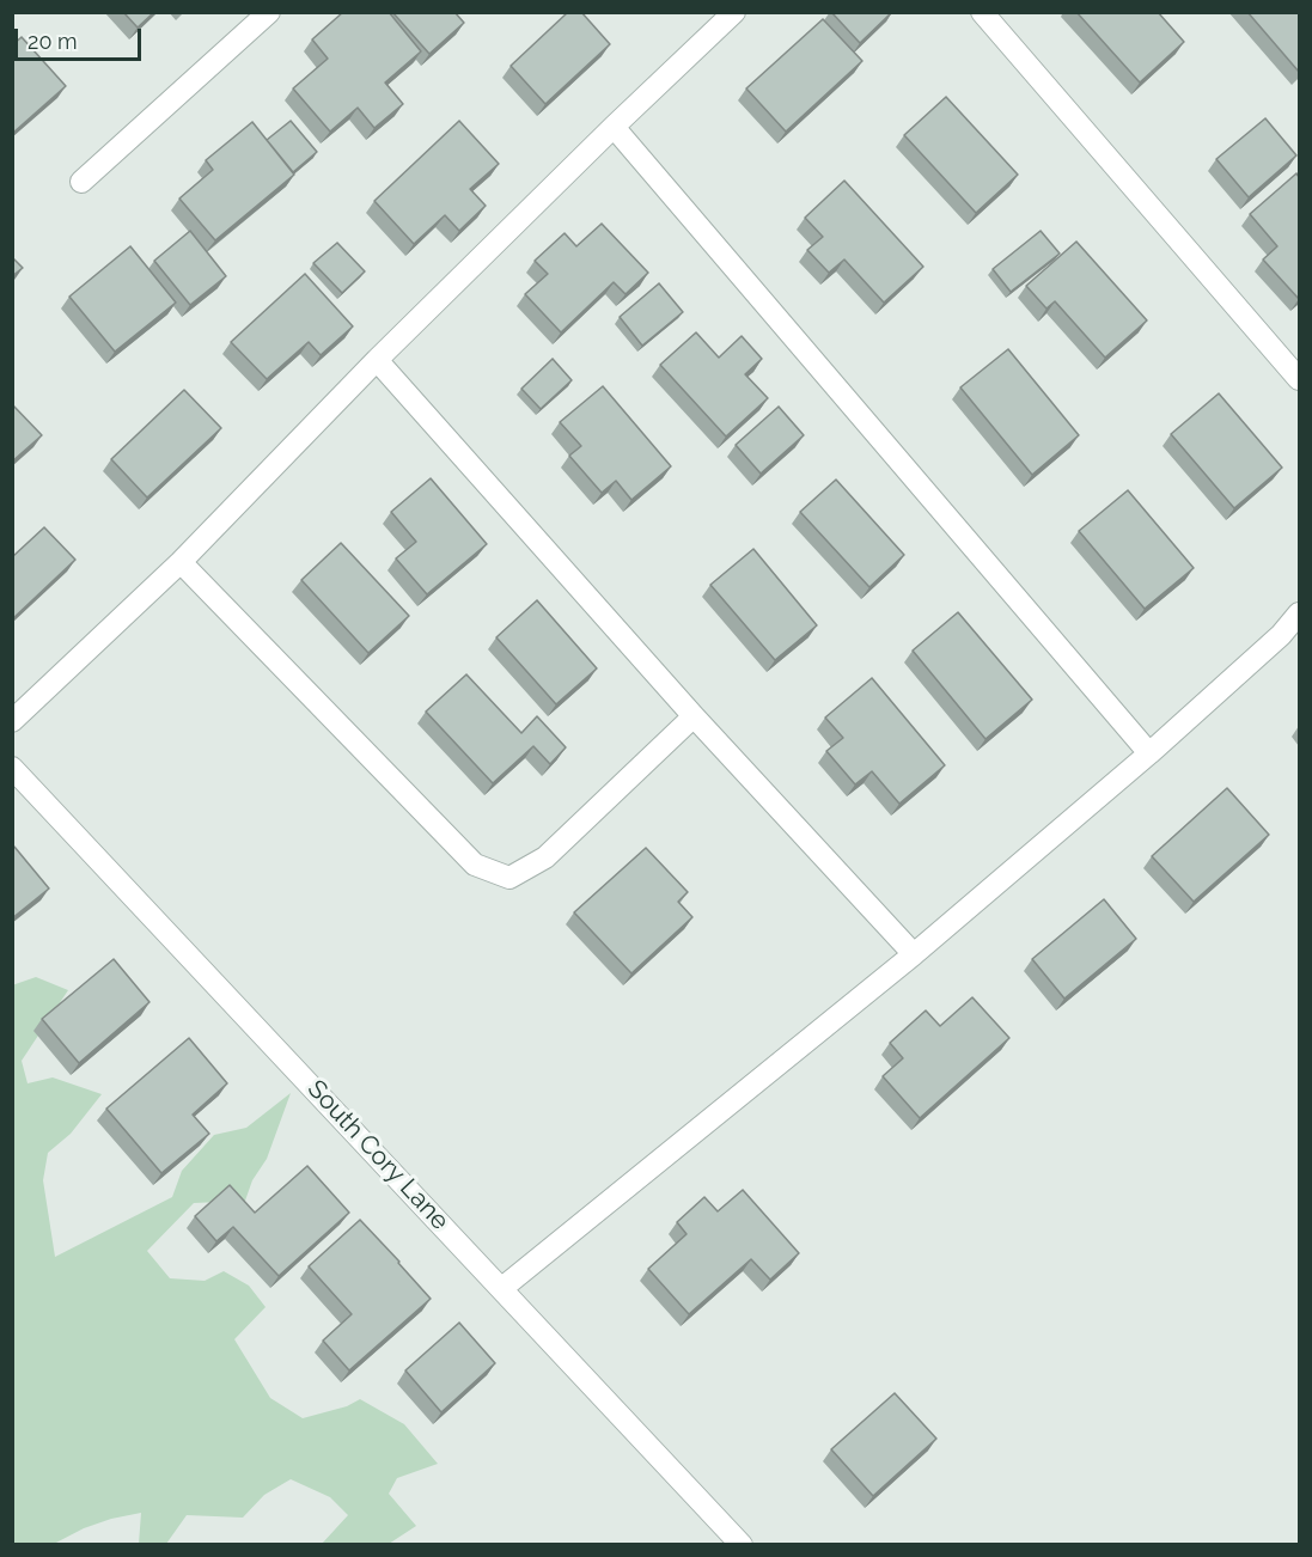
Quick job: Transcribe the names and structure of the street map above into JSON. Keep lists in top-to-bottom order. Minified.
{"streets":{"street":["South Cory Lane"]},"scale_bar":"20 m"}
